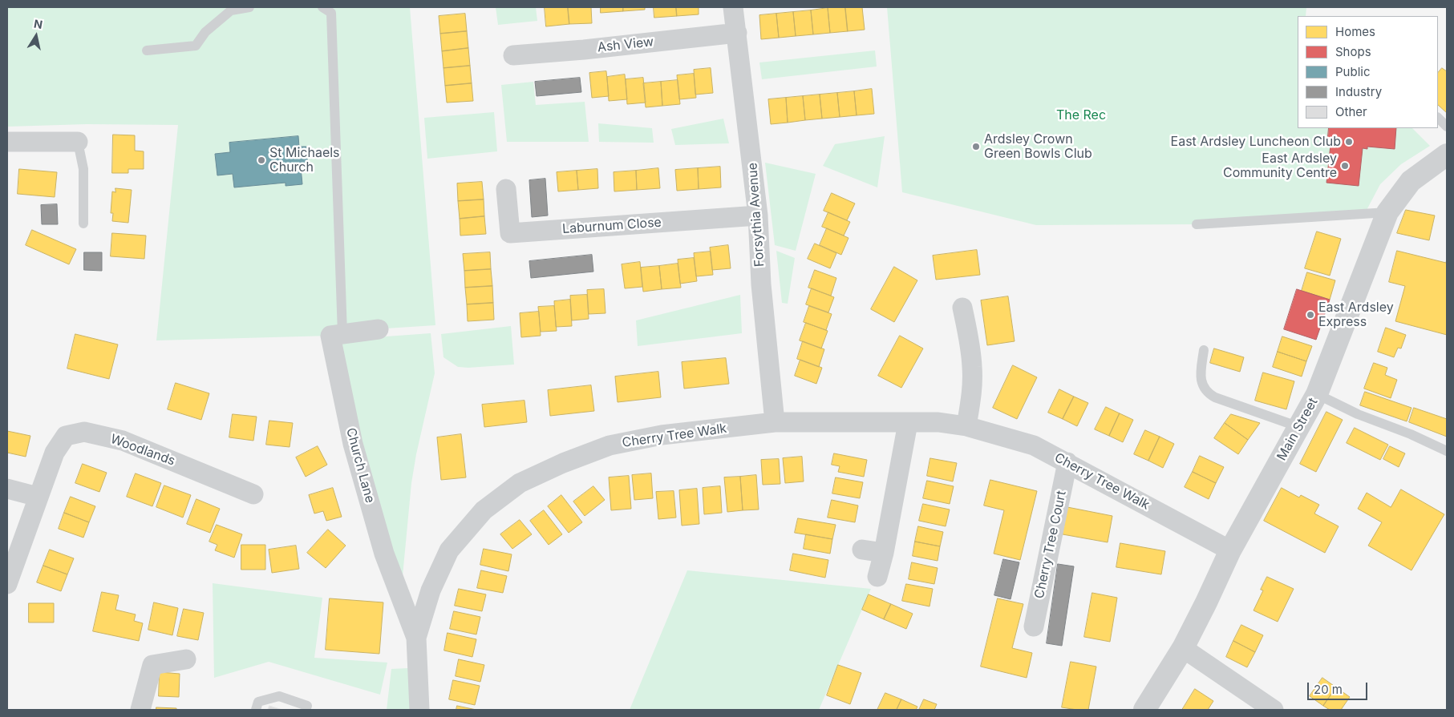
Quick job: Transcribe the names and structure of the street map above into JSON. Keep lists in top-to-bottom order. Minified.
{"streets":{"street":["Ash View","Forsythia Avenue","Laburnum Close","Main Street","Cherry Tree Walk","Woodlands","Church Lane","Cherry Tree Court"]},"crossings":[["Ash View","Forsythia Avenue"],["Forsythia Avenue","Laburnum Close"],["Forsythia Avenue","Cherry Tree Walk"],["Main Street","Cherry Tree Walk"],["Cherry Tree Walk","Church Lane"],["Cherry Tree Walk","Cherry Tree Court"]],"parks":["The Rec"],"places":["East Ardsley Luncheon Club","Ardsley Crown Green Bowls Club","St Michaels Church","East Ardsley Community Centre","East Ardsley Express"],"legend":["Homes","Shops","Public","Industry","Other"],"scale_bar":"20 m","north":"top"}
